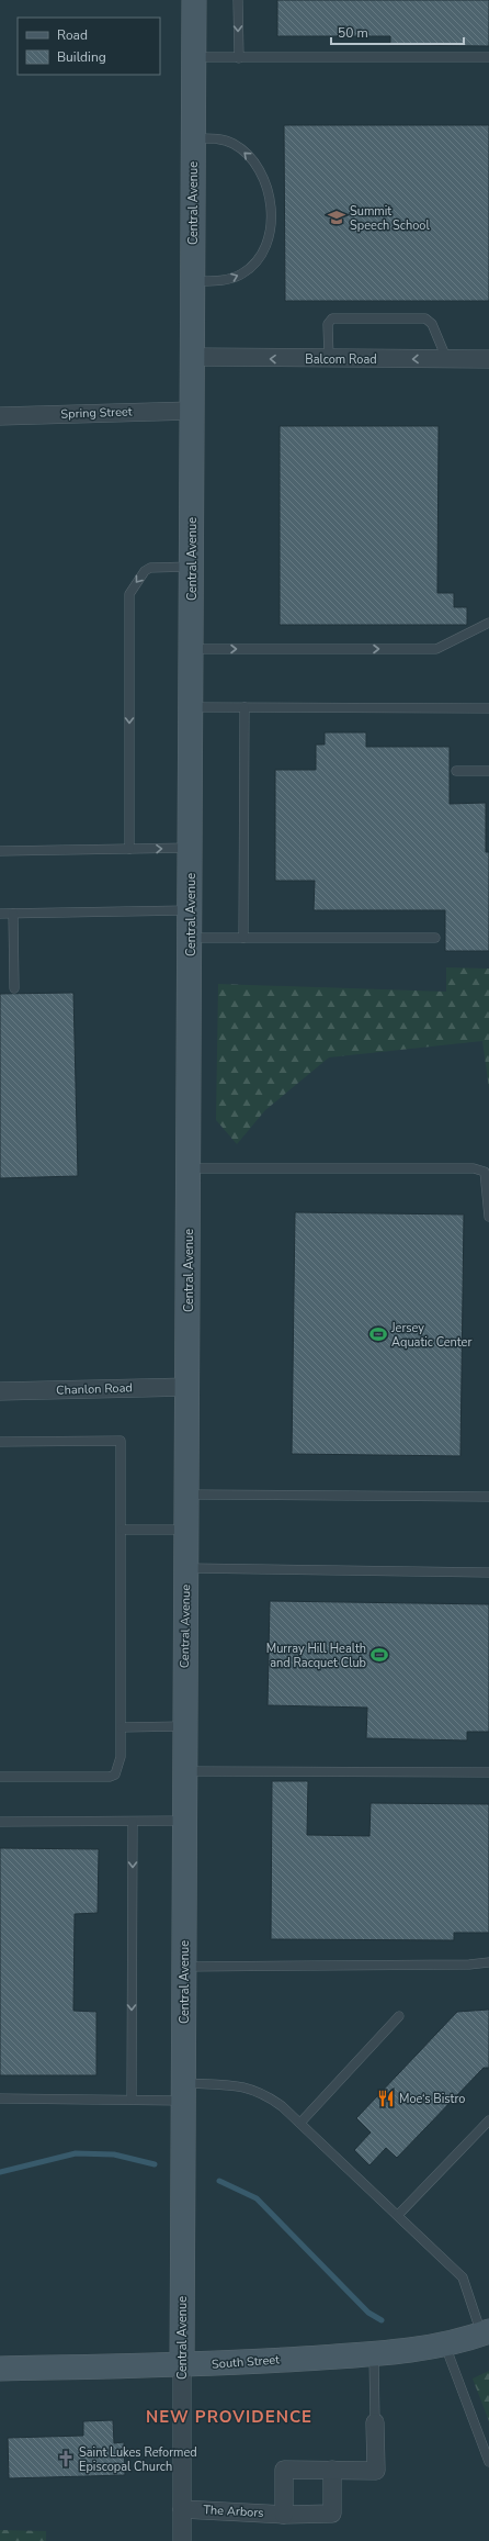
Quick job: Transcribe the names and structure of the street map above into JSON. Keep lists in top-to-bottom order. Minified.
{"streets":{"street":["Central Avenue","Balcom Road","Spring Street","Chanlon Road","South Street","The Arbors"]},"crossings":[["Central Avenue","Balcom Road"],["Central Avenue","Spring Street"],["Central Avenue","Chanlon Road"],["Central Avenue","South Street"],["Central Avenue","The Arbors"]],"one_way":["Balcom Road"],"districts":["NEW PROVIDENCE"],"places":{"school or university":["Summit Speech School"],"sports":["Jersey Aquatic Center","Murray Hill Health and Racquet Club"],"restaurant":["Moe‘s Bistro"],"church":["Saint Lukes Reformed Episcopal Church"]},"legend":["Road","Building"],"scale_bar":"50 m"}
